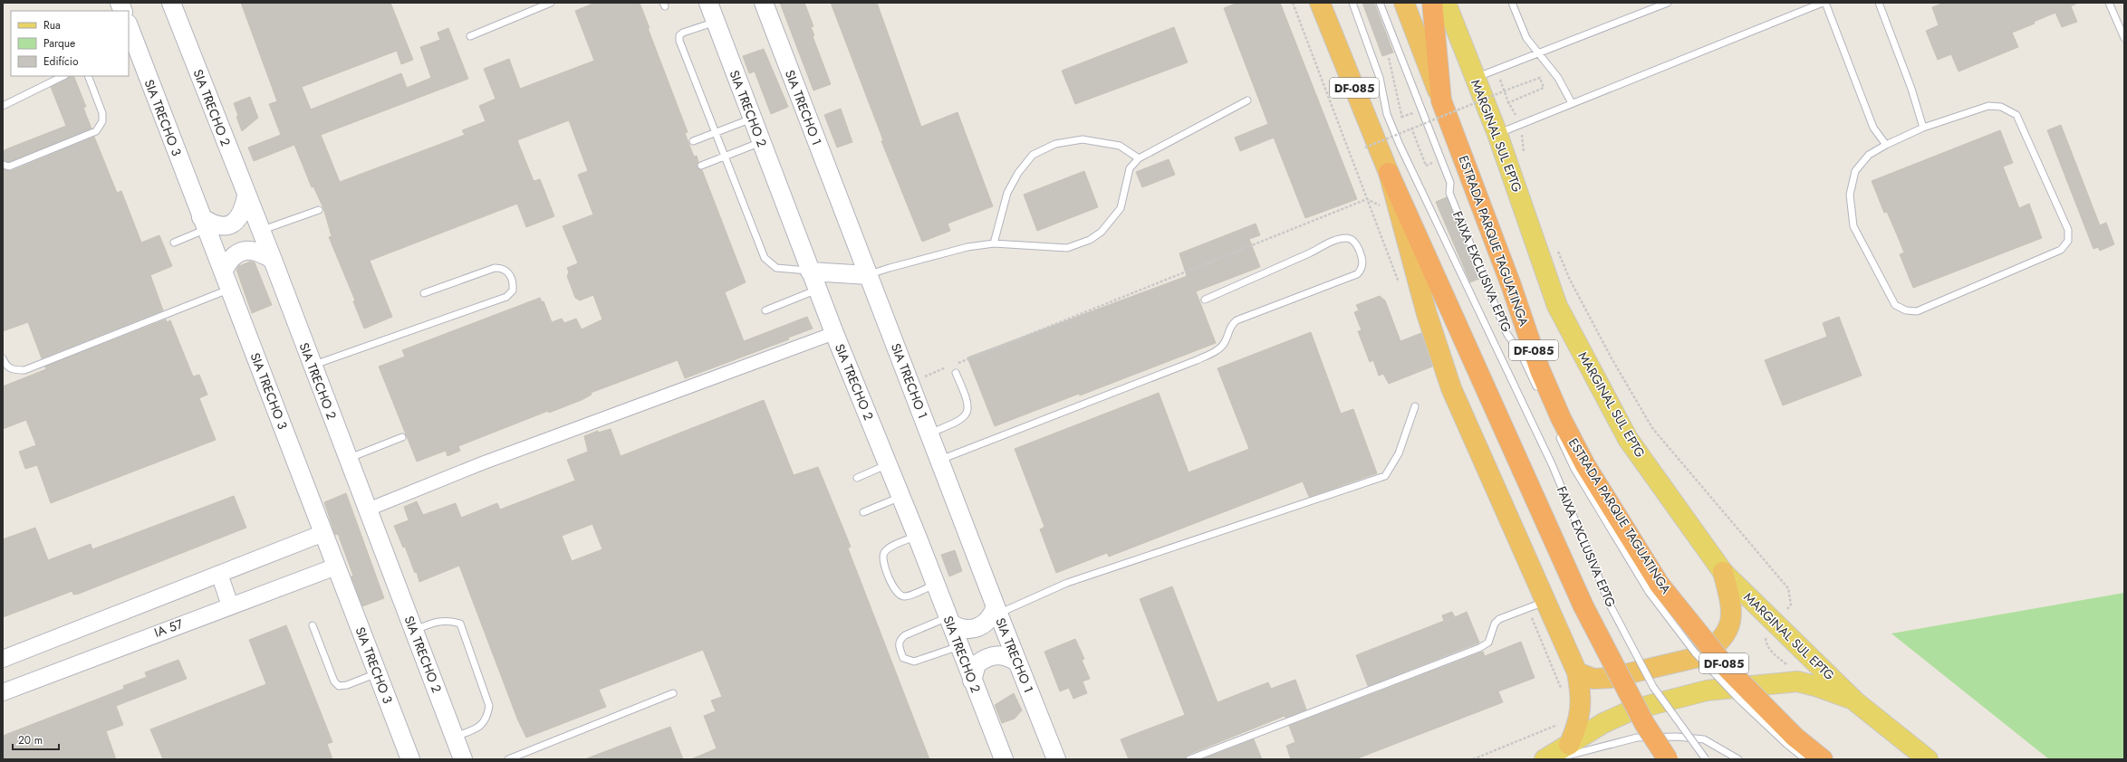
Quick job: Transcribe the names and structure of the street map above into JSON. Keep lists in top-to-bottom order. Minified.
{"streets":{"highway":["DF-085","ESTRADA PARQUE TAGUATINGA"],"main road":["SIA TRECHO 2","SIA TRECHO 1","SIA TRECHO 3","MARGINAL SUL EPTG"],"street":["IA 57"],"lane":["FAIXA EXCLUSIVA EPTG"]},"crossings":[["SIA TRECHO 3","IA 57"],["ESTRADA PARQUE TAGUATINGA","FAIXA EXCLUSIVA EPTG"]],"legend":["Rua","Parque","Edifício"],"scale_bar":"20 m"}
